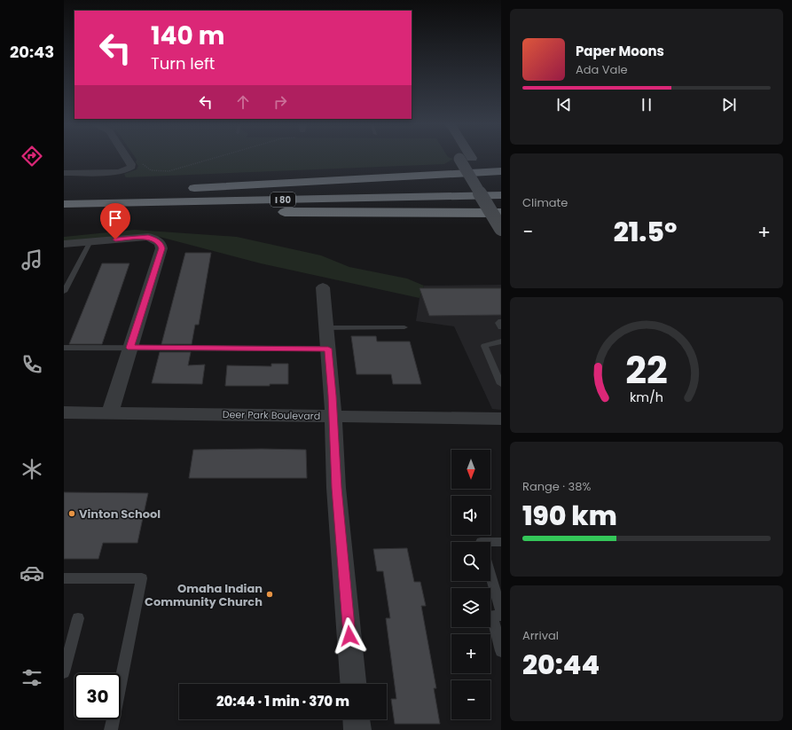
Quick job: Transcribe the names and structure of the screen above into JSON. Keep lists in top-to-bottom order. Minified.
{"streets":{"highway":["I 80"],"street":["Deer Park Boulevard"]},"places":["Vinton School","Omaha Indian Community Church"],"north":"bottom","page":{"tabs":"20:43","turn":["140 m","Turn left"],"song":["Paper Moons","Ada Vale"],"tile":["Climate",["Range · 38%","190 km"],["Arrival","20:44"]],"heat":["−","21.5°","+"],"map_buttons":["+","−"],"limit":"30","trip":"20:44 · 1 min · 370 m","gauge":["22","km/h"]}}
